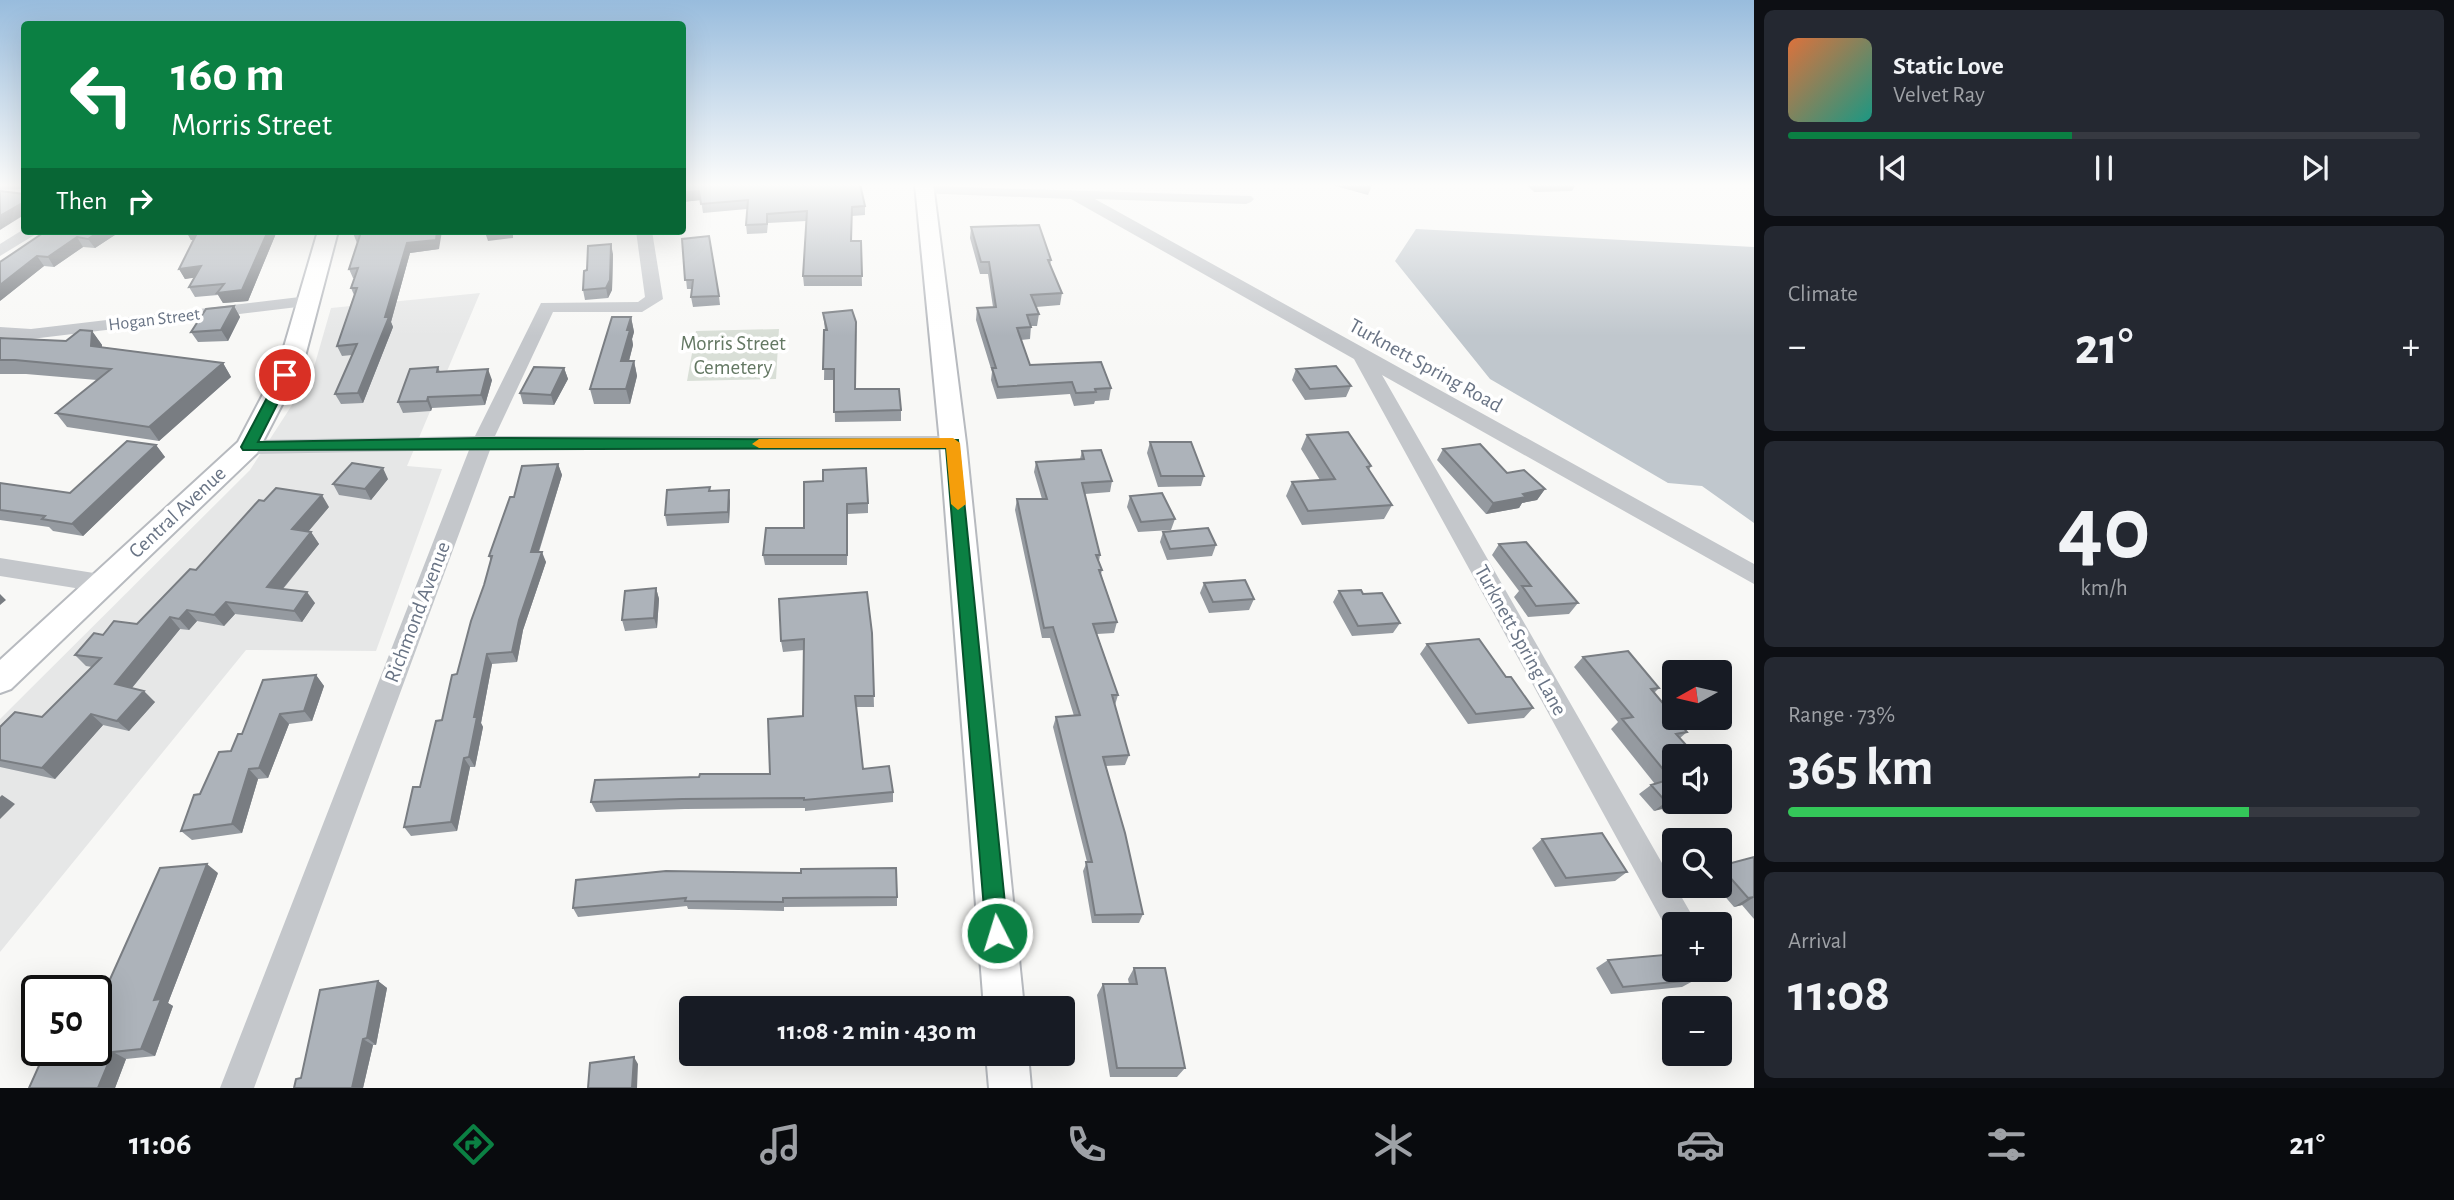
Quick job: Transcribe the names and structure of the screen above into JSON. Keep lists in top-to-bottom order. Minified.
{"streets":{"main road":["Central Avenue"],"street":["Hogan Street","Turknett Spring Road","Richmond Avenue","Turknett Spring Lane"]},"crossings":[["Hogan Street","Central Avenue"],["Turknett Spring Road","Turknett Spring Lane"]],"parks":["Morris Street Cemetery"],"north":"left","page":{"turn":["160 m","Morris Street"],"song":["Static Love","Velvet Ray"],"then":"Then","tile":["Climate",["40","km/h"],["Range · 73%","365 km"],["Arrival","11:08"]],"heat":["−","21°","+"],"map_buttons":["+","−"],"limit":"50","trip":"11:08 · 2 min · 430 m","tabs":["11:06","21°"]}}
